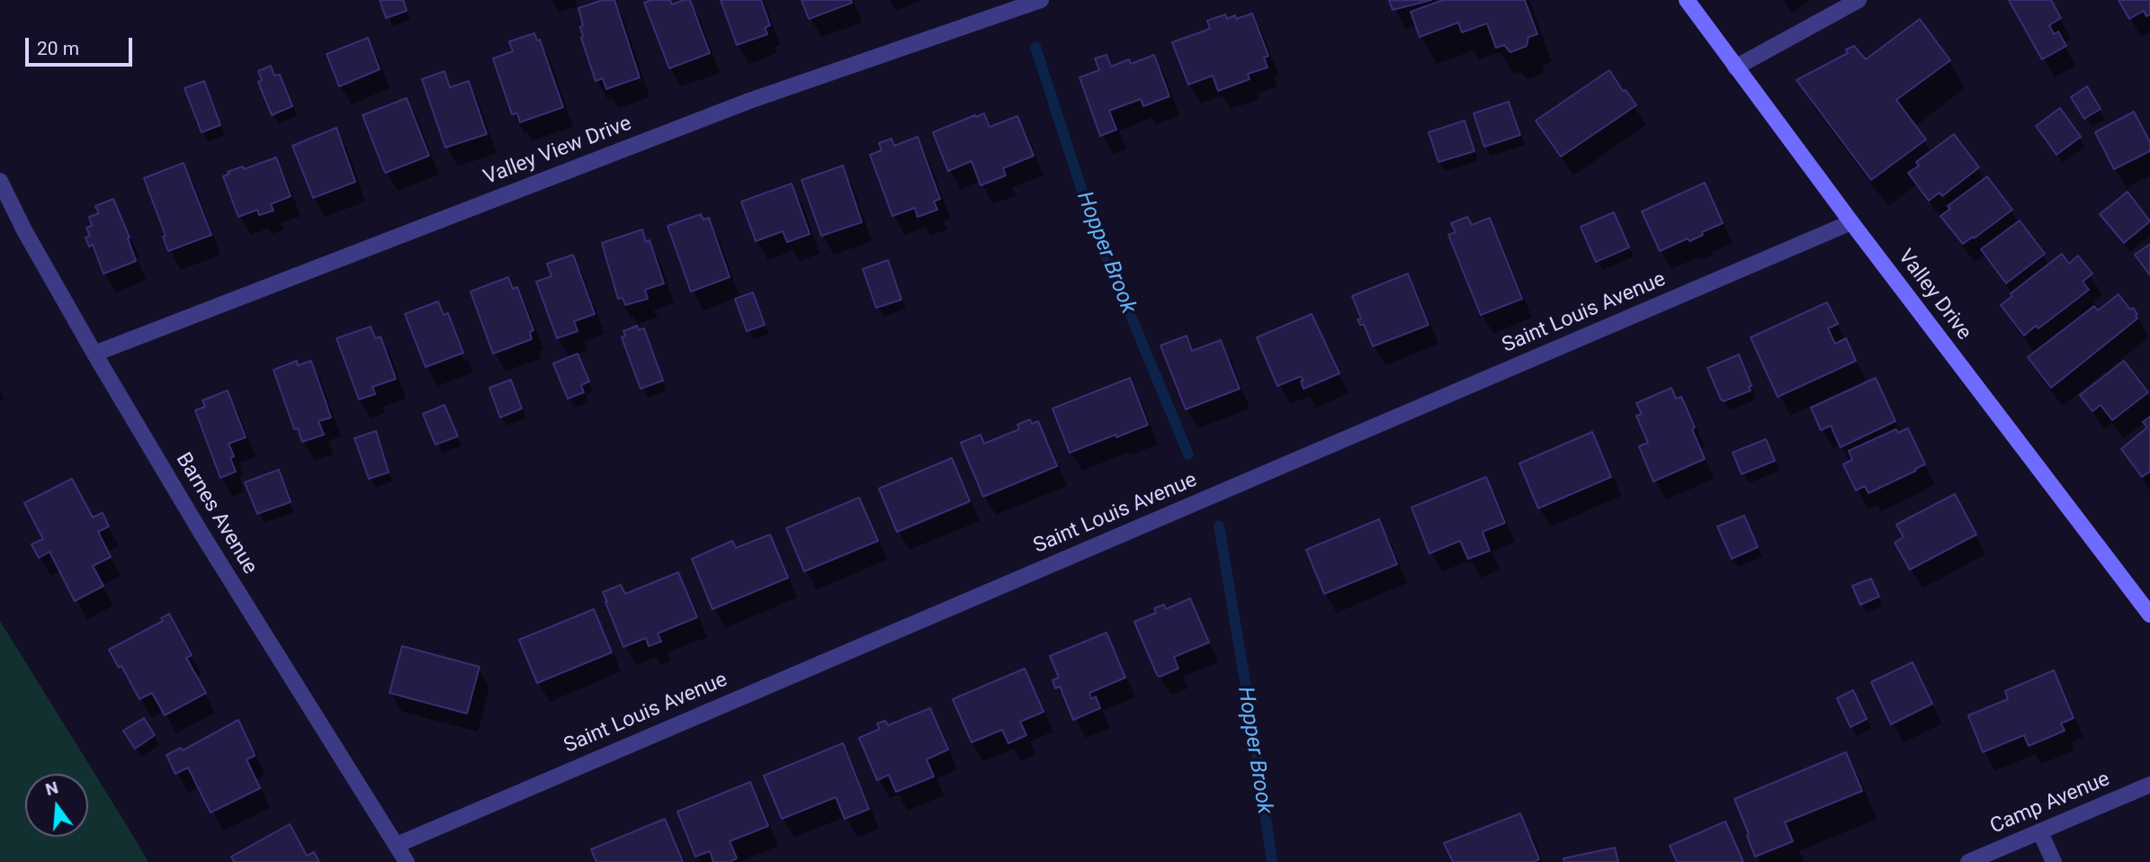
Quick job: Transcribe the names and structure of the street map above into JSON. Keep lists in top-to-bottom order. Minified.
{"streets":{"main road":["Valley Drive"],"street":["Valley View Drive","Saint Louis Avenue","Barnes Avenue","Camp Avenue"]},"crossings":[["Valley View Drive","Barnes Avenue"],["Valley Drive","Saint Louis Avenue"],["Saint Louis Avenue","Barnes Avenue"]],"water":["Hopper Brook"],"scale_bar":"20 m","north":"top"}
